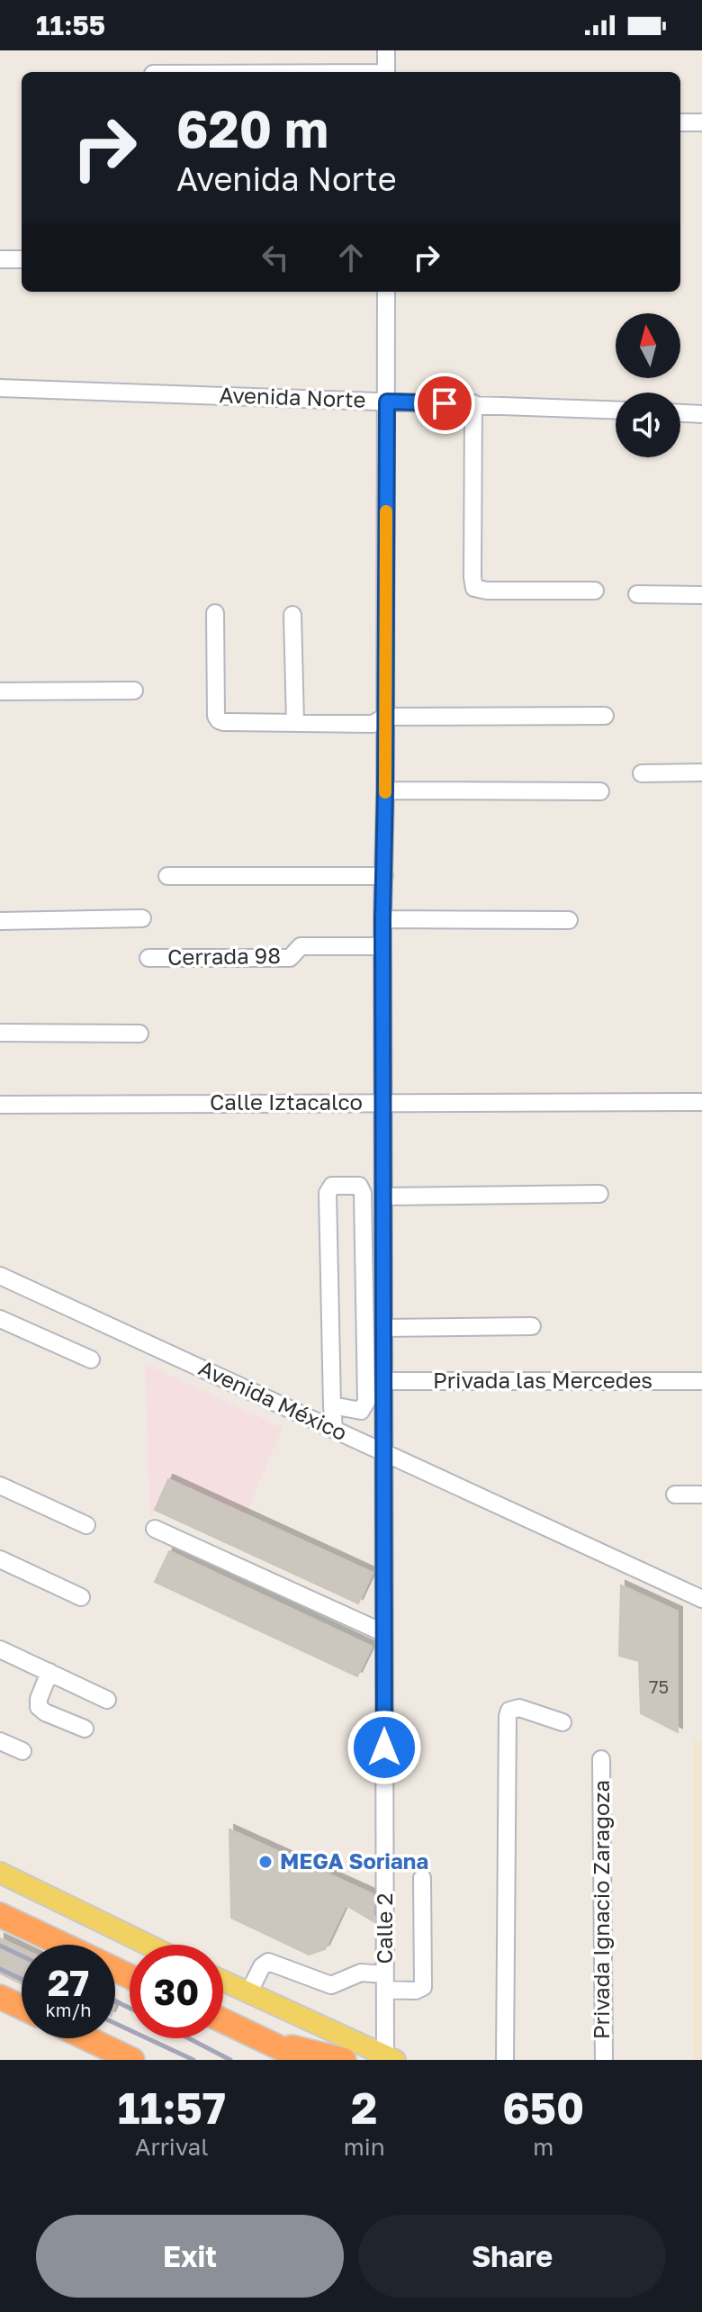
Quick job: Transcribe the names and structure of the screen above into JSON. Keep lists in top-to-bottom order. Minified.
{"streets":{"street":["Avenida Norte","Cerrada 98","Calle Iztacalco","Privada las Mercedes","Avenida México","Privada Ignacio Zaragoza","Calle 2"]},"crossings":[["Avenida Norte","Calle 2"],["Cerrada 98","Calle 2"],["Calle Iztacalco","Calle 2"],["Privada las Mercedes","Calle 2"],["Avenida México","Calle 2"]],"places":["MEGA Soriana"],"house_numbers":["75"],"north":"top","page":{"status":"11:55","turn":["620 m","Avenida Norte"],"speed":"27 km/h","limit":"30","eta":["11:57","Arrival","2","min","650","m"],"buttons":["Exit","Share"]}}
